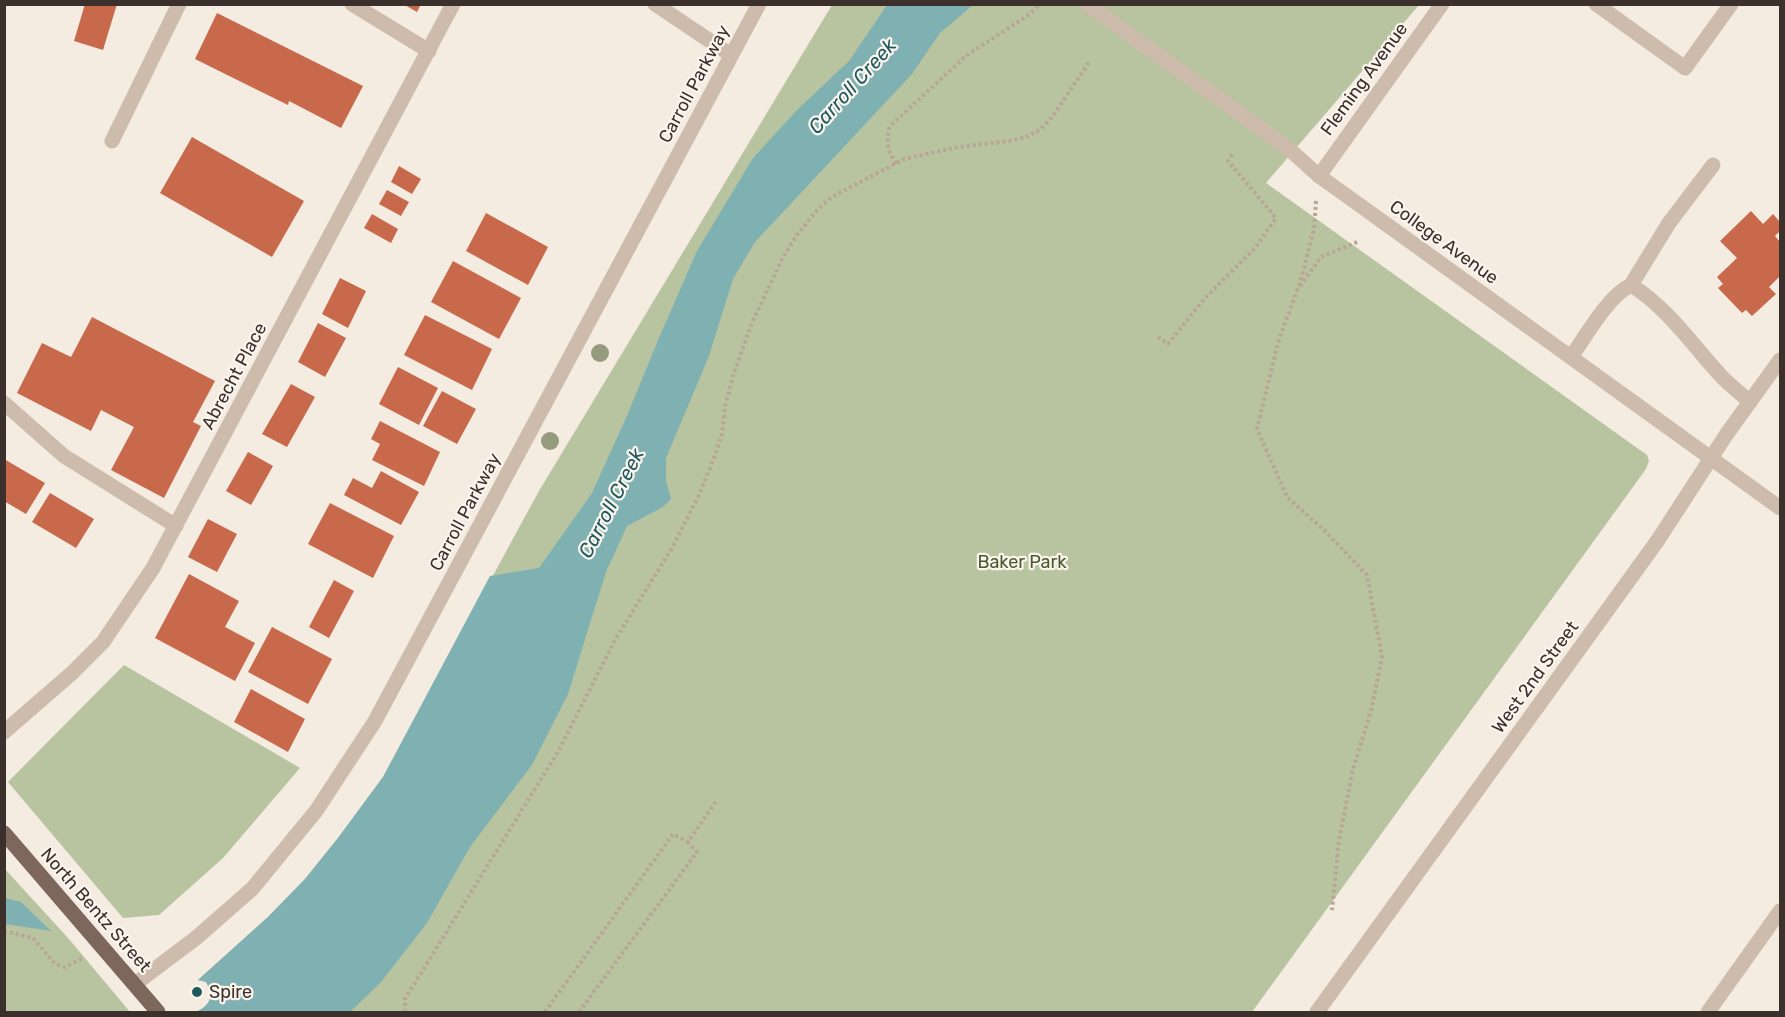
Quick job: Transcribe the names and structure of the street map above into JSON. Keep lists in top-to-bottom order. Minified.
{"streets":{"main road":["North Bentz Street"],"street":["Fleming Avenue","Carroll Parkway","College Avenue","Abrecht Place","West 2nd Street"]},"crossings":[["Fleming Avenue","College Avenue"],["Carroll Parkway","North Bentz Street"],["College Avenue","West 2nd Street"]],"water":["Carroll Creek"],"parks":["Baker Park"],"places":["Spire"]}
